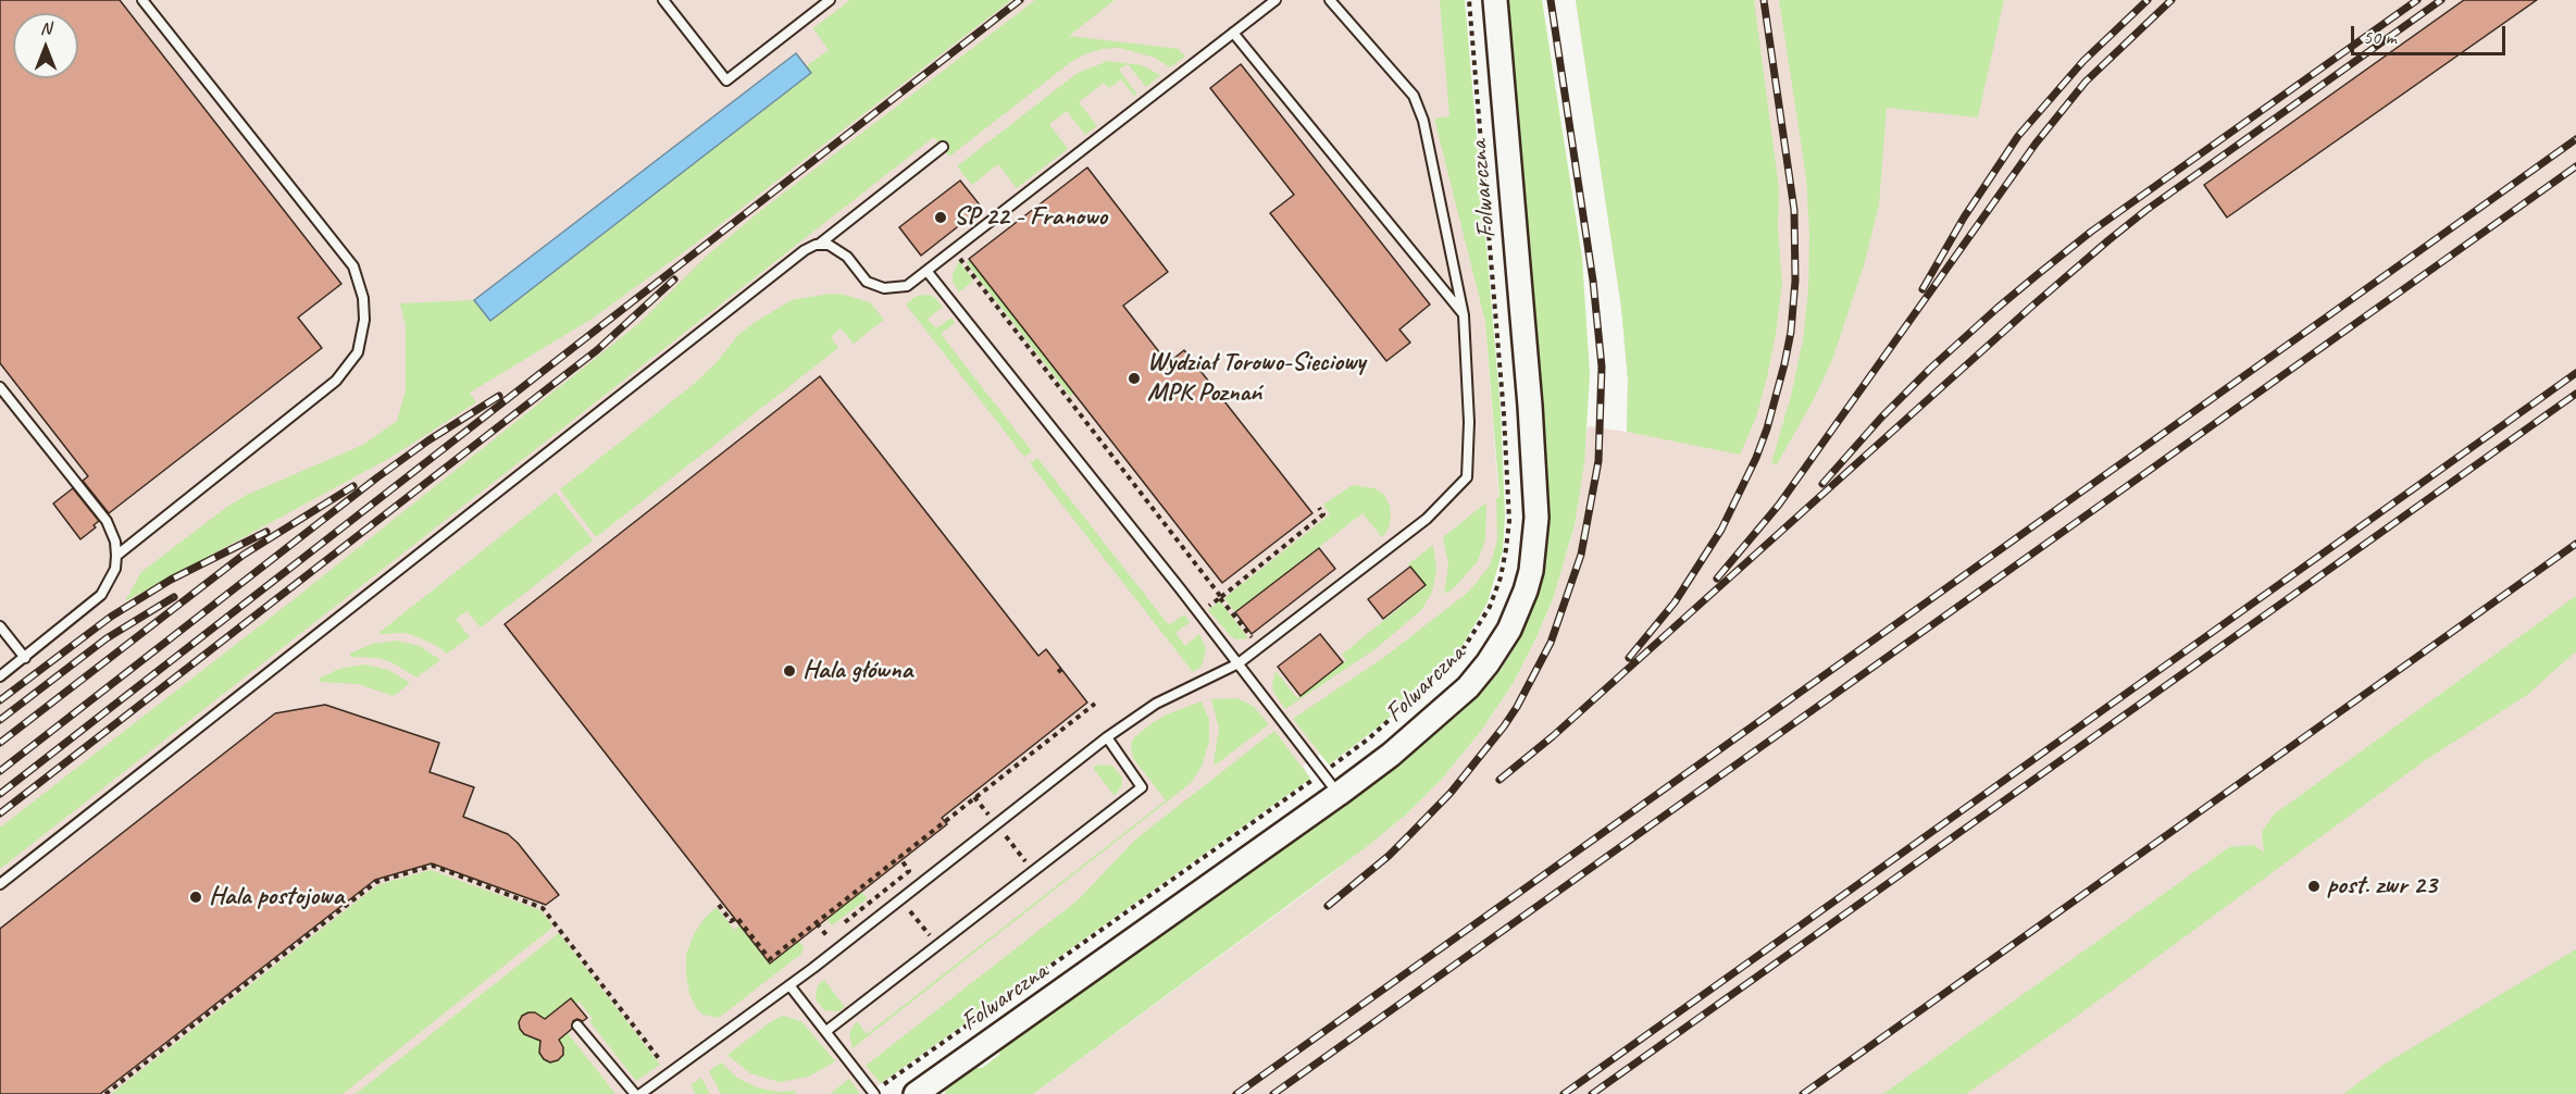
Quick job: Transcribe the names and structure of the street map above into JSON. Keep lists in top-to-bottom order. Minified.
{"streets":{"street":["Folwarczna"]},"places":["SP 22 - Franowo","Wydział Torowo-Sieciowy MPK Poznań","Hala główna","post. zwr 23","Hala postojowa"],"scale_bar":"50 m","north":"top"}
